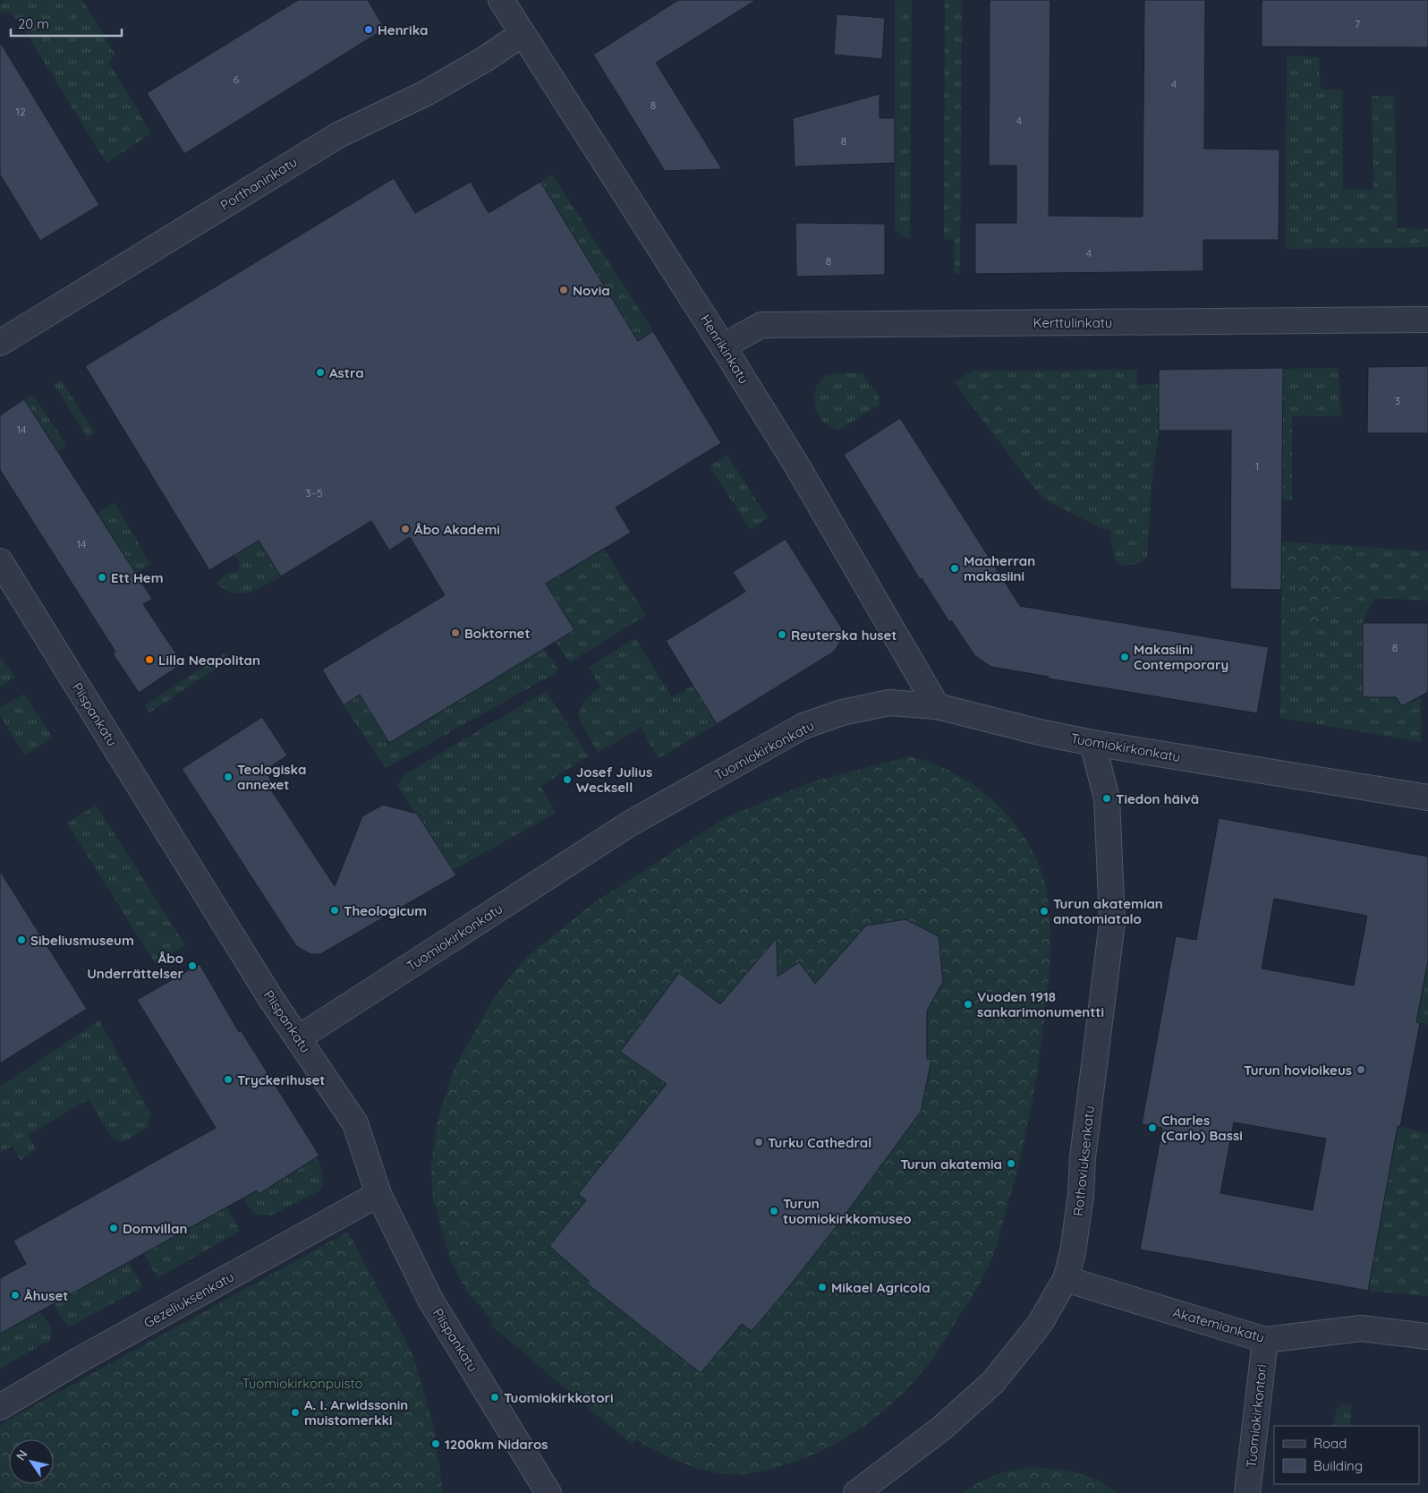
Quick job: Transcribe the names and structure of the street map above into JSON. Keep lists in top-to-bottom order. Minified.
{"streets":{"street":["Porthaninkatu","Kerttulinkatu","Henrikinkatu","Piispankatu","Tuomiokirkonkatu","Rothoviuksenkatu","Gezeliuksenkatu","Akatemiankatu","Tuomiokirkontori"]},"crossings":[["Porthaninkatu","Henrikinkatu"],["Kerttulinkatu","Henrikinkatu"],["Henrikinkatu","Tuomiokirkonkatu"],["Piispankatu","Tuomiokirkonkatu"],["Piispankatu","Gezeliuksenkatu"],["Tuomiokirkonkatu","Rothoviuksenkatu"],["Rothoviuksenkatu","Akatemiankatu"],["Akatemiankatu","Tuomiokirkontori"]],"parks":["Tuomiokirkonpuisto"],"places":["Henrika","Novia","Astra","Åbo Akademi","Maaherran makasiini","Ett Hem","Boktornet","Reuterska huset","Makasiini Contemporary","Lilla Neapolitan","Teologiska annexet","Josef Julius Wecksell","Tiedon häivä","Theologicum","Turun akatemian anatomiatalo","Sibeliusmuseum","Åbo Underrättelser","Vuoden 1918 sankarimonumentti","Turun hovioikeus","Tryckerihuset","Charles (Carlo) Bassi","Turku Cathedral","Turun akatemia","Turun tuomiokirkkomuseo","Domvillan","Mikael Agricola","Åhuset","Tuomiokirkkotori","A. I. Arwidssonin muistomerkki","1200km Nidaros"],"house_numbers":["7","6","4","8","12","4","8","4","8","3","14","1","3–5","14","8"],"legend":["Road","Building"],"scale_bar":"20 m","north":"top left"}
